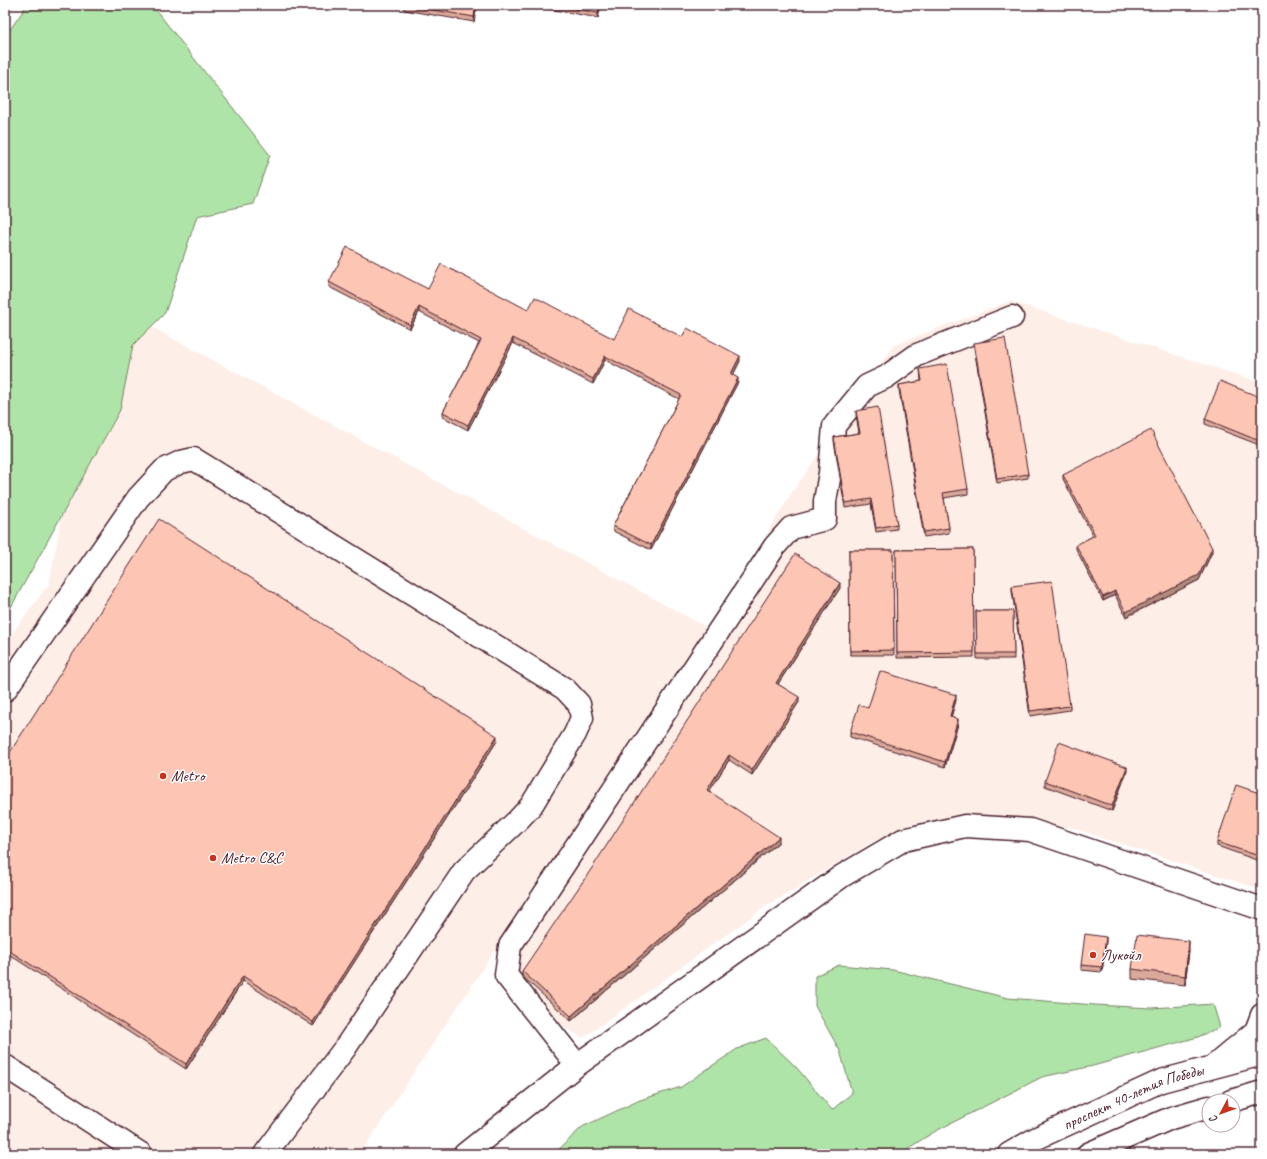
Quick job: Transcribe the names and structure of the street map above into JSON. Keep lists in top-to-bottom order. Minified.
{"streets":{"main road":["проспект 40-летия Победы"]},"places":["Metro","Metro C&C","Лукойл"],"north":"bottom left"}
